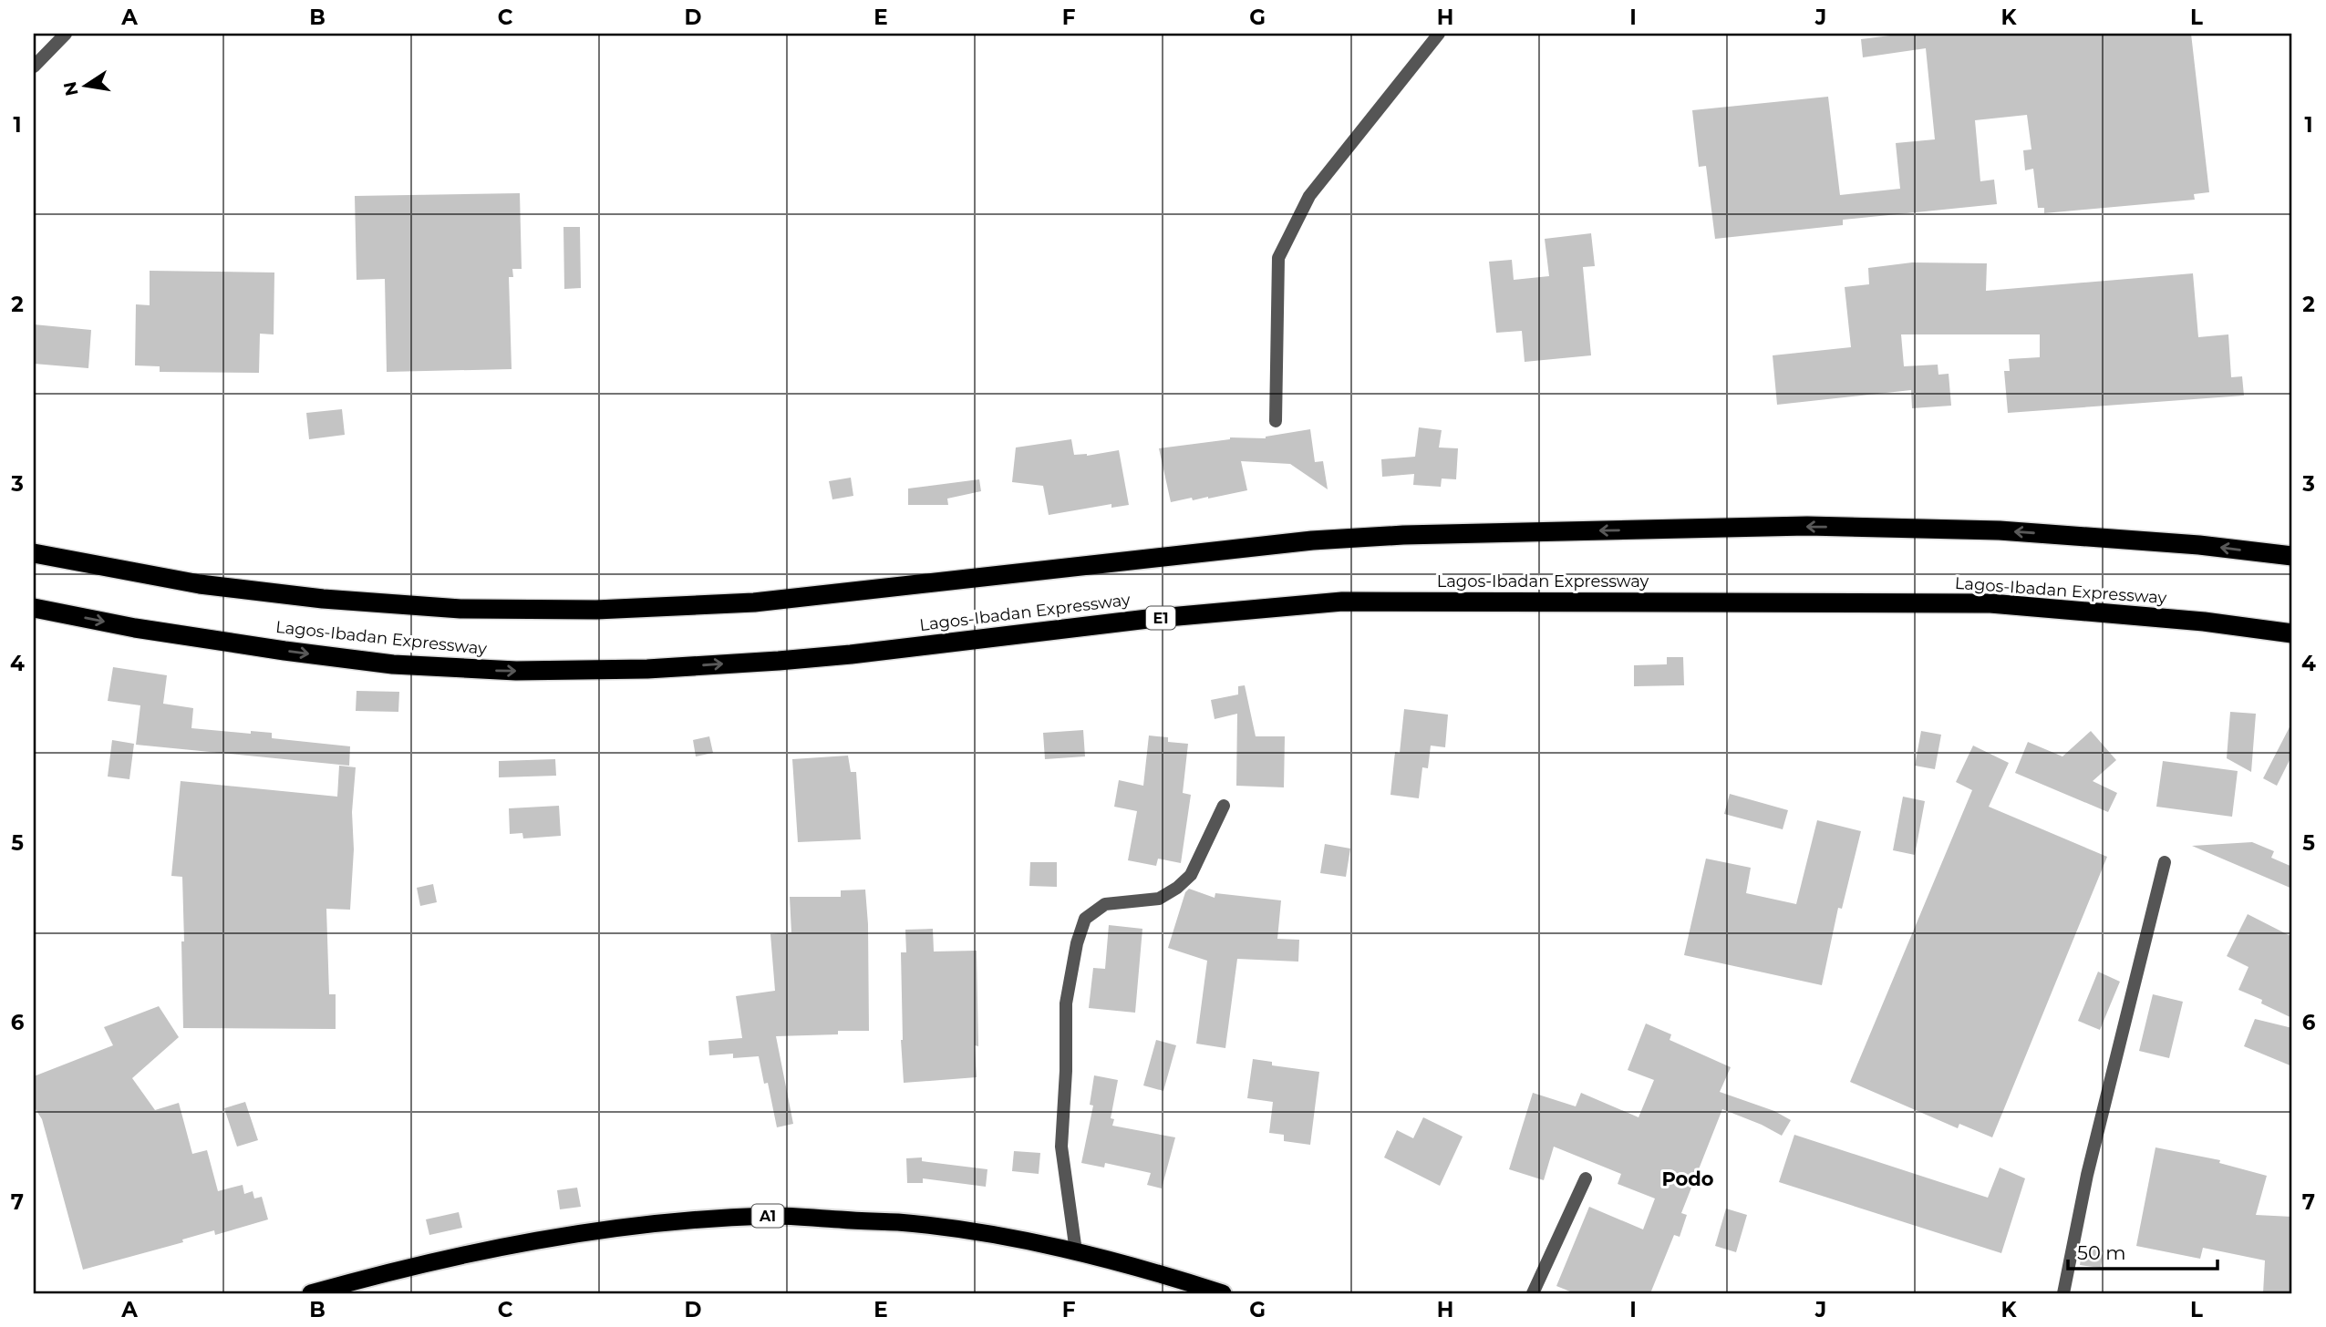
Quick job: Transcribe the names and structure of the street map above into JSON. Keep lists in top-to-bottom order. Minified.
{"streets":{"highway":["Lagos-Ibadan Expressway","E1","A1"]},"districts":["Podo"],"scale_bar":"50 m","north":"left","grid":{"columns":["A","B","C","D","E","F","G","H","I","J","K","L"],"rows":["1","2","3","4","5","6","7"]}}
